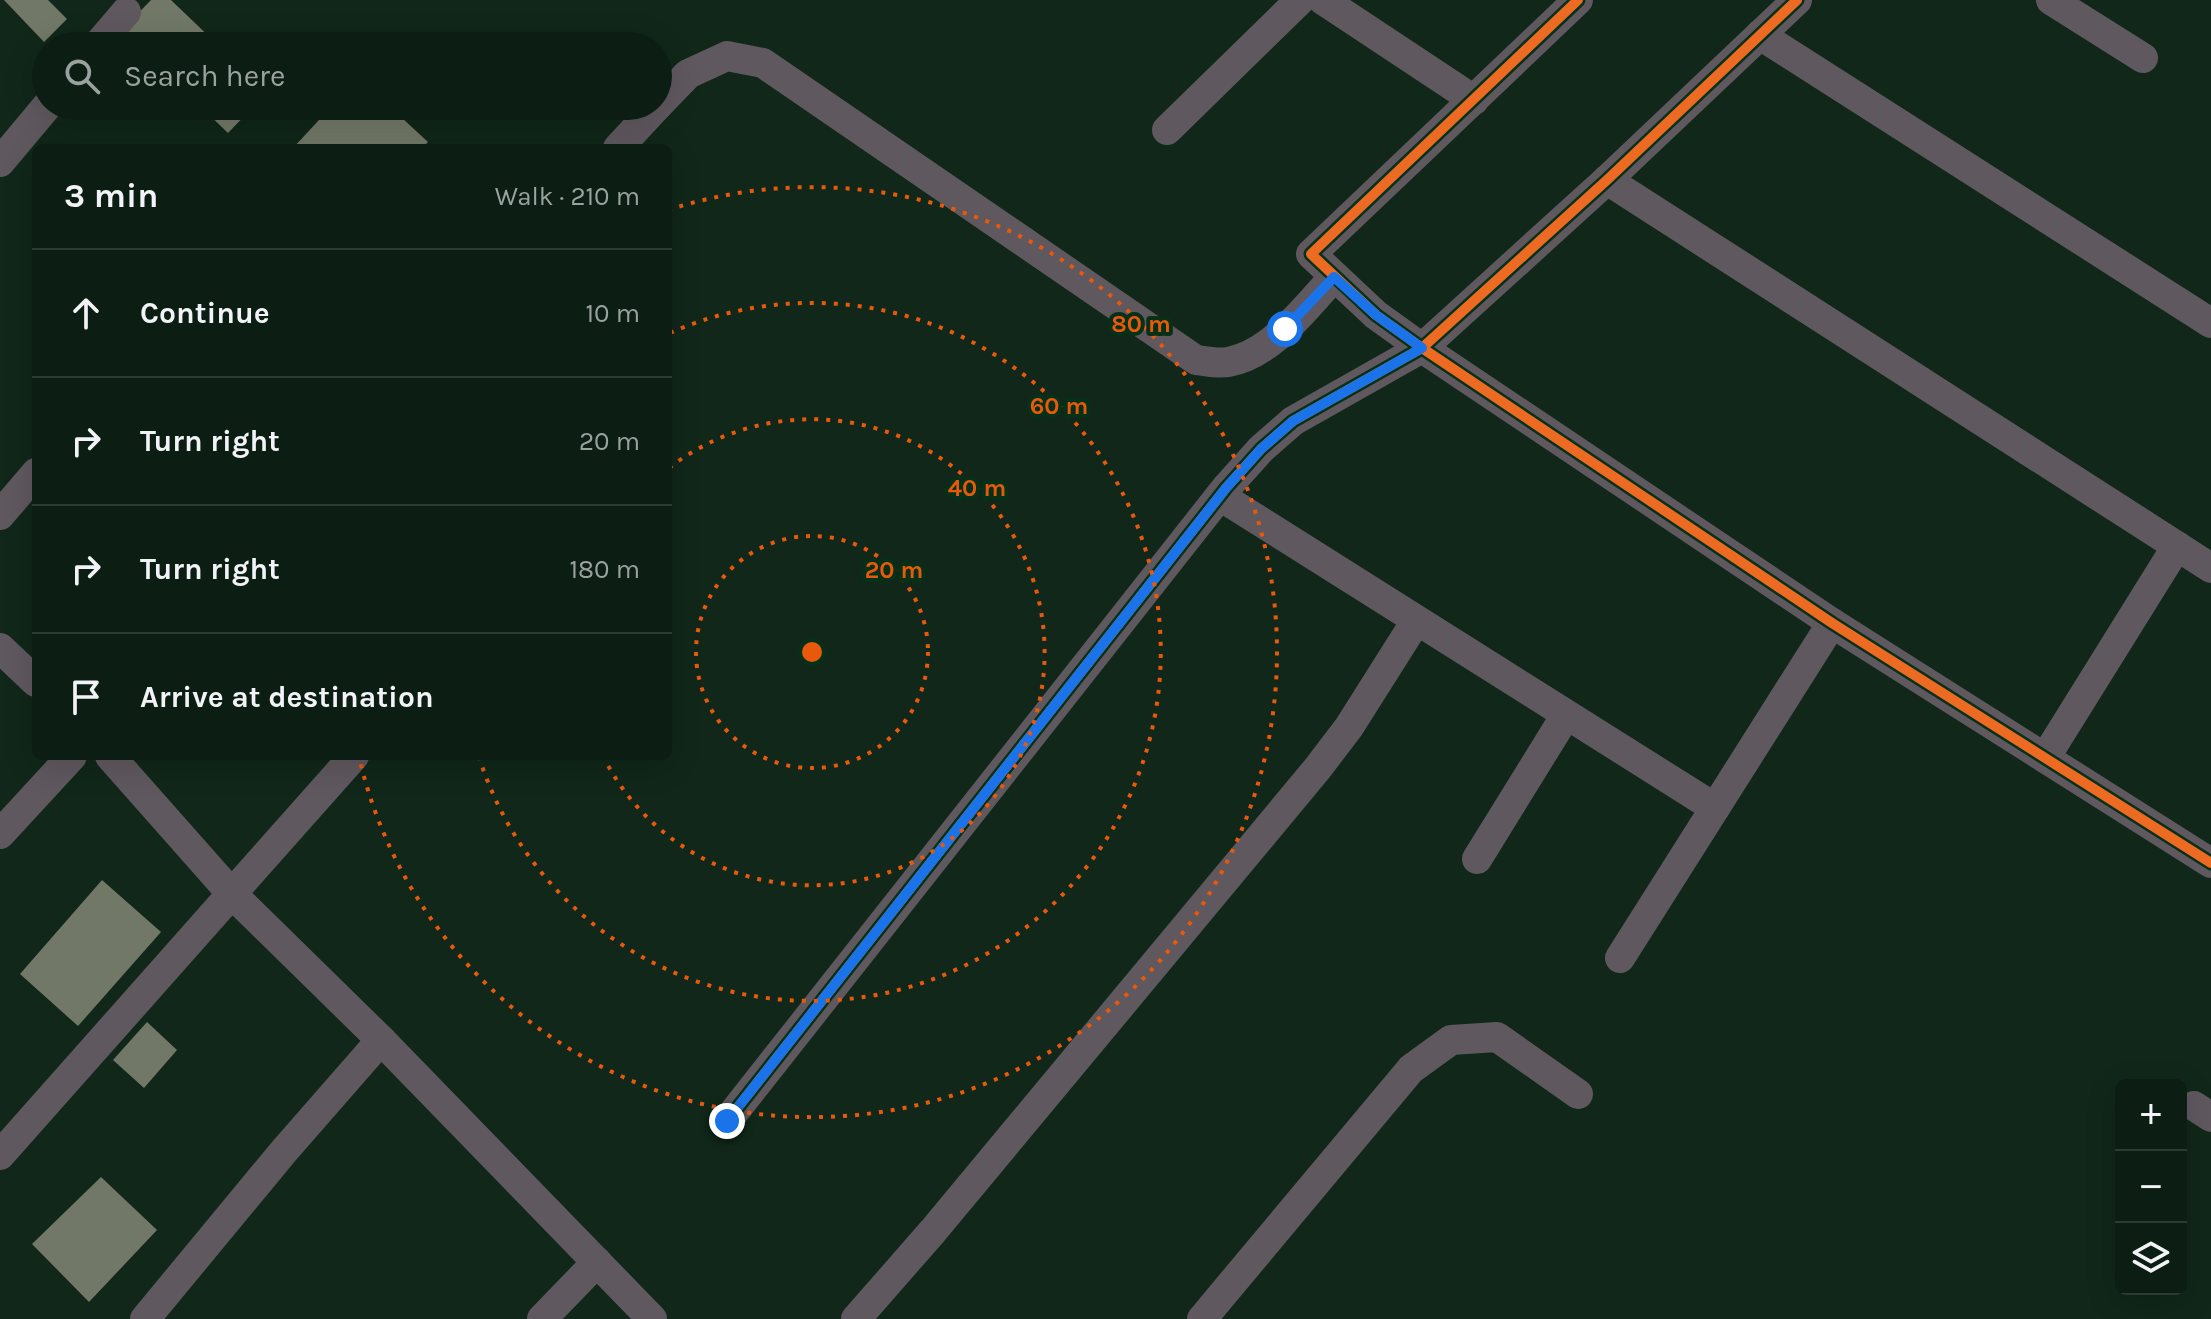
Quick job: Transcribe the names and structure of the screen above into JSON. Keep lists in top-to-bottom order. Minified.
{"page":{"search":"Search here","heading":["3 min","Walk · 210 m"],"list":[["Continue","10 m"],["Turn right","20 m"],["Turn right","180 m"],"Arrive at destination"],"map_buttons":["+","−"]},"rings":["80 m","60 m","40 m","20 m"]}
